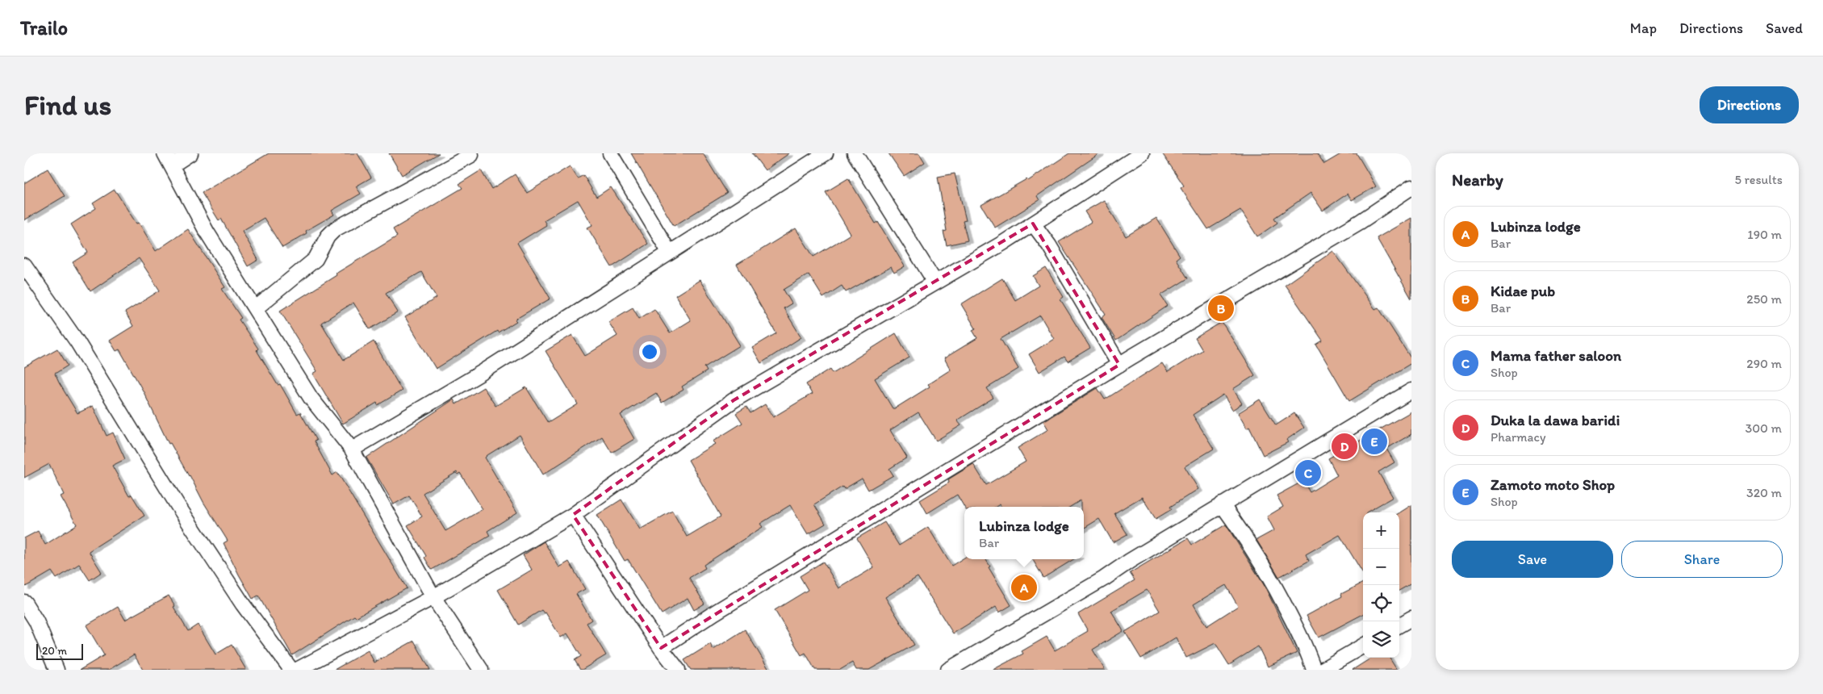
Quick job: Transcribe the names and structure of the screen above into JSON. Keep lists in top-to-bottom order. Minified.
{"scale_bar":"20 m","page":{"header":"Trailo","nav":["Map","Directions","Saved"],"buttons":["Directions",["Save","Share"]],"title":"Find us","heading":["Nearby","5 results"],"list":[{"mark":"A","name":"Lubinza lodge","note":"Bar","value":"190 m"},{"mark":"B","name":"Kidae pub","note":"Bar","value":"250 m"},{"mark":"C","name":"Mama father saloon","note":"Shop","value":"290 m"},{"mark":"D","name":"Duka la dawa baridi","note":"Pharmacy","value":"300 m"},{"mark":"E","name":"Zamoto moto Shop","note":"Shop","value":"320 m"}],"pins":["B","E","D","C","A"],"popup":["Lubinza lodge","Bar"],"map_buttons":["+","−"],"scale":"20 m"}}
